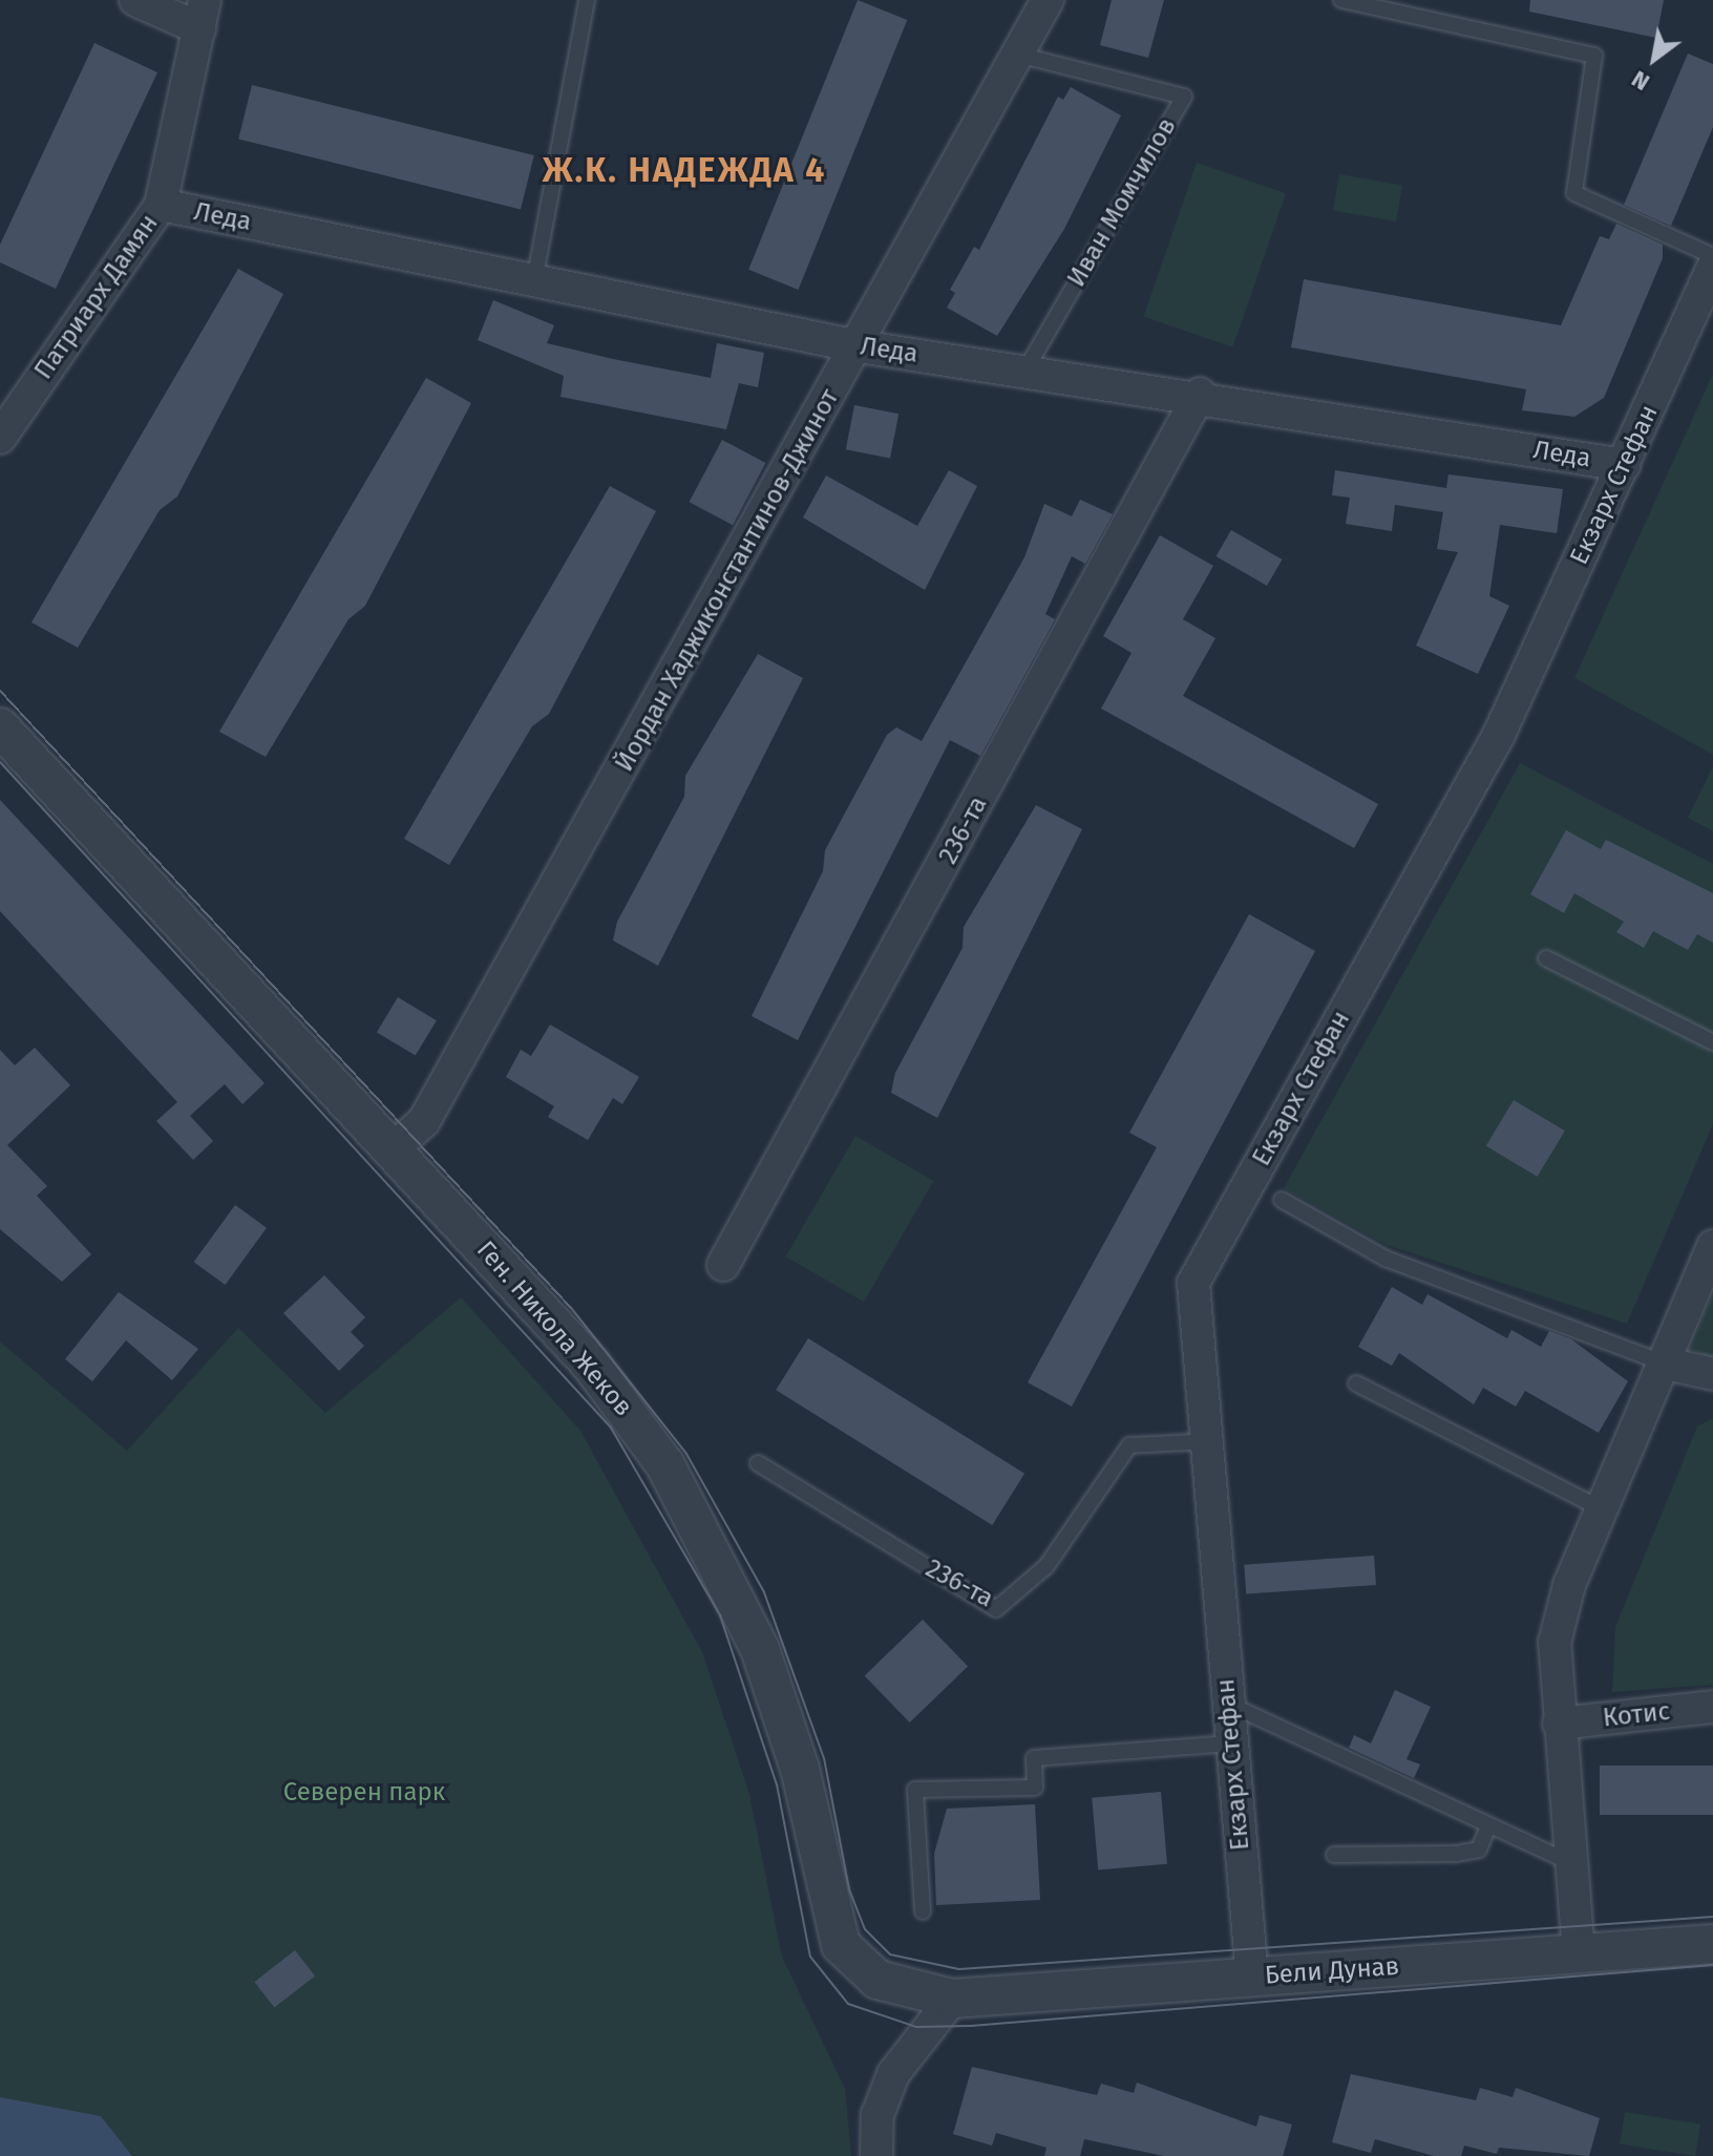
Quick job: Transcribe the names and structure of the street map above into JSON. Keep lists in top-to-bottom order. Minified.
{"streets":{"street":["Леда","Патриарх Дамян","Екзарх Стефан","Йордан Хаджиконстантинов-Джинот","236-та","Ген. Никола Жеков","Котис","Бели Дунав"],"lane":["Иван Момчилов"]},"crossings":[["Иван Момчилов","Леда"],["Иван Момчилов","Йордан Хаджиконстантинов-Джинот"],["Леда","Патриарх Дамян"],["Леда","Екзарх Стефан"],["Леда","Йордан Хаджиконстантинов-Джинот"],["Леда","236-та"],["Екзарх Стефан","236-та"],["Екзарх Стефан","Бели Дунав"],["Йордан Хаджиконстантинов-Джинот","Ген. Никола Жеков"],["Ген. Никола Жеков","Бели Дунав"]],"districts":["Ж.К. НАДЕЖДА 4"],"parks":["Северен парк"],"north":"bottom left"}
